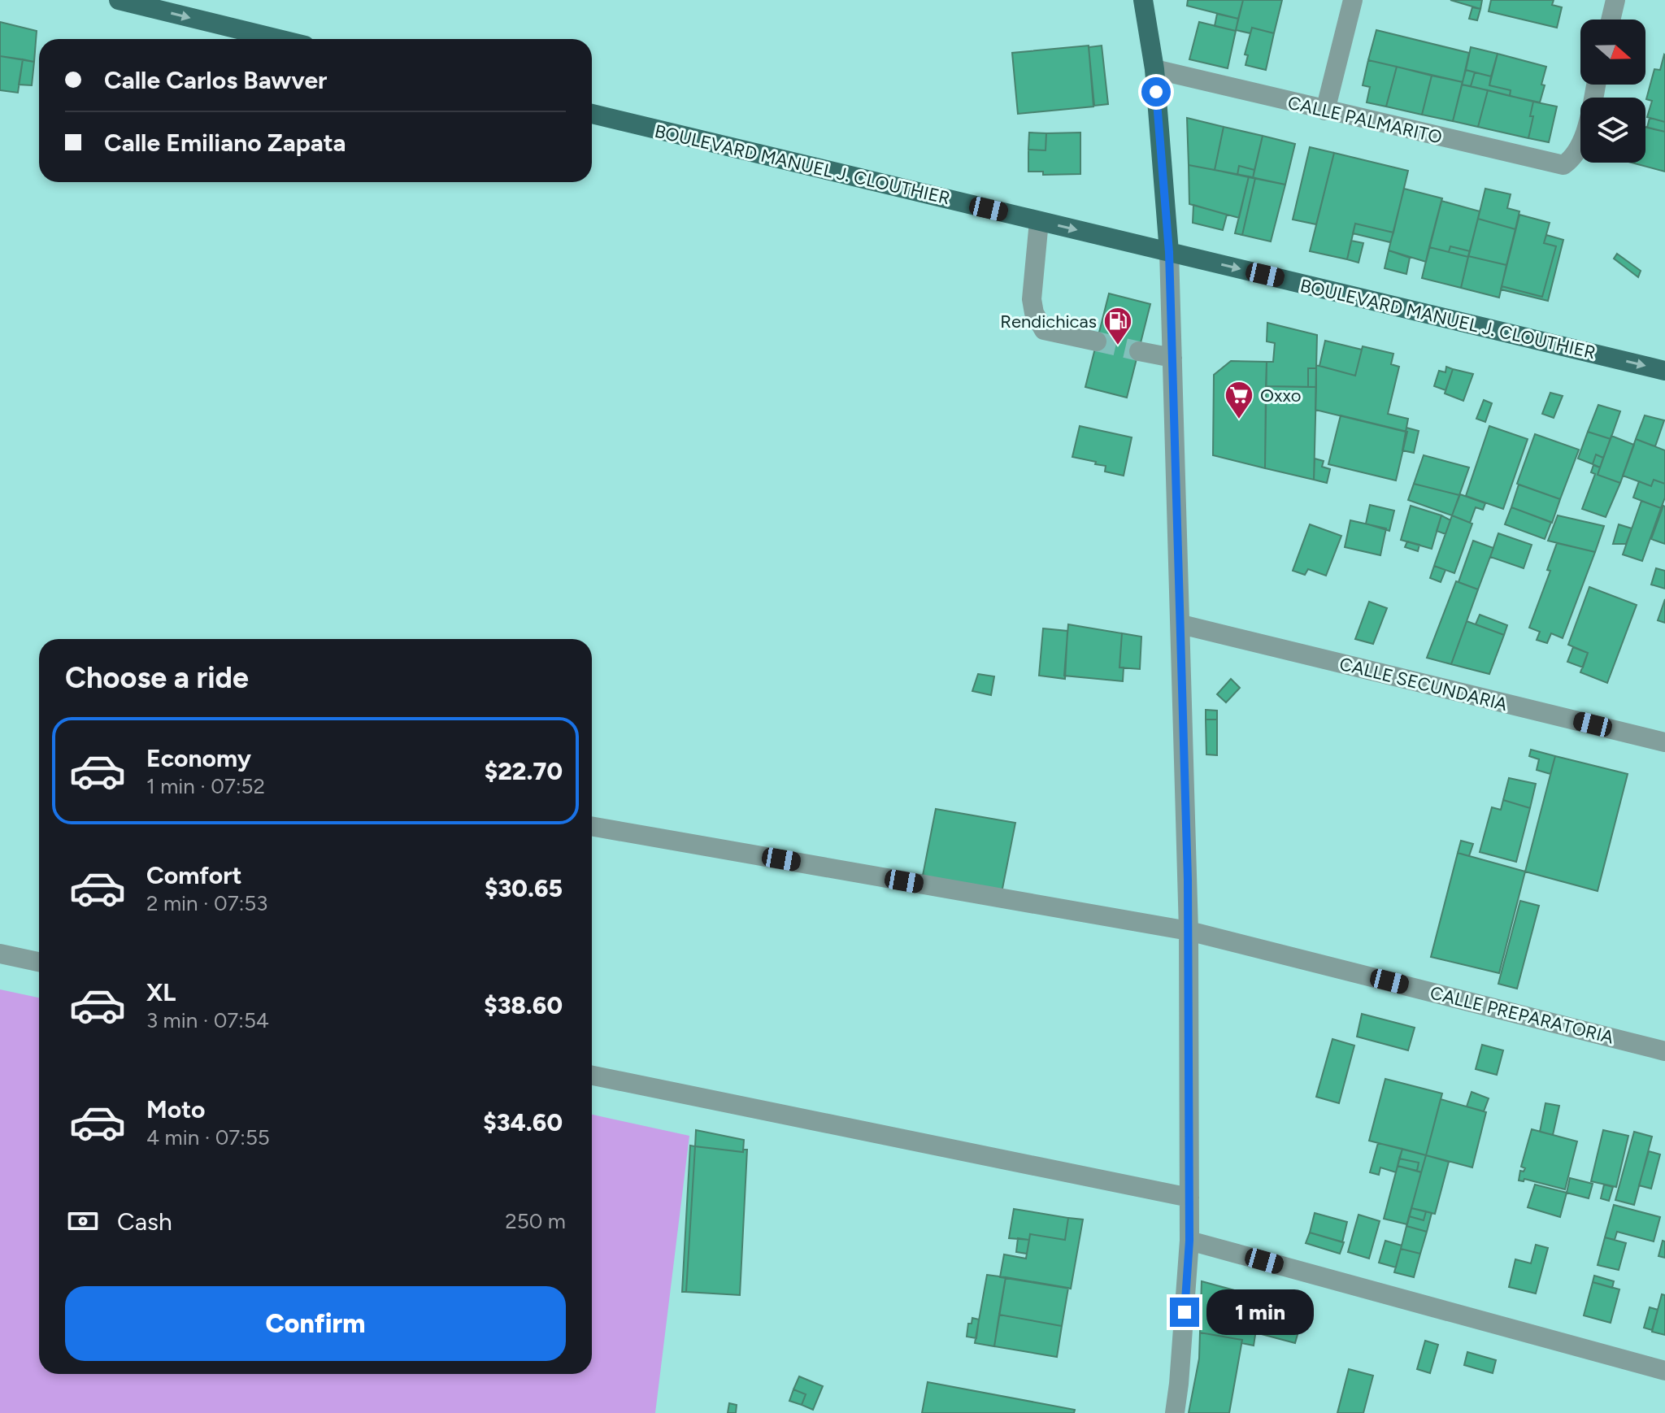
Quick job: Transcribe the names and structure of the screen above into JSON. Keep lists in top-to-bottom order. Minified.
{"streets":{"main road":["BOULEVARD MANUEL J. CLOUTHIER"],"street":["CALLE PALMARITO","CALLE SECUNDARIA","CALLE PREPARATORIA"]},"one_way":["BOULEVARD MANUEL J. CLOUTHIER"],"places":{"fuel station":["Rendichicas"],"supermarket":["Oxxo"]},"north":"right","page":{"banner":["Calle Carlos Bawver","Calle Emiliano Zapata"],"heading":"Choose a ride","list":[{"name":"Economy","note":"1 min · 07:52","value":"$22.70"},{"name":"Comfort","note":"2 min · 07:53","value":"$30.65"},{"name":"XL","note":"3 min · 07:54","value":"$38.60"},{"name":"Moto","note":"4 min · 07:55","value":"$34.60"}],"pay":["Cash","250 m"],"buttons":"Confirm","bubble":"1 min"}}
